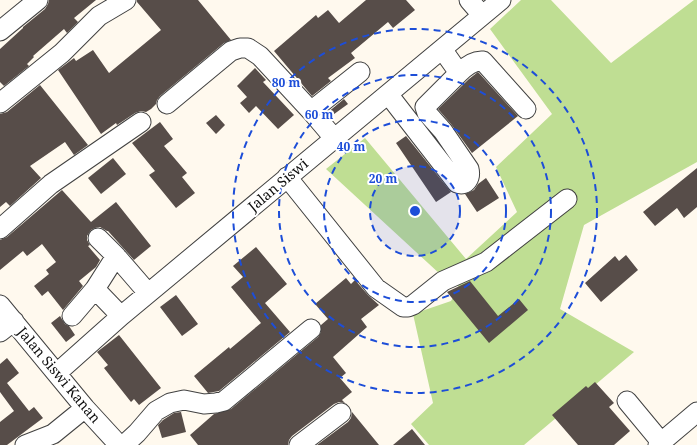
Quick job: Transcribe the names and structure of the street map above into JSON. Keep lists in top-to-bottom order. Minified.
{"streets":{"street":["Jalan Siswi","Jalan Siswi Kanan"]},"crossings":[["Jalan Siswi","Jalan Siswi Kanan"]],"rings":["80 m","60 m","40 m","20 m"]}
